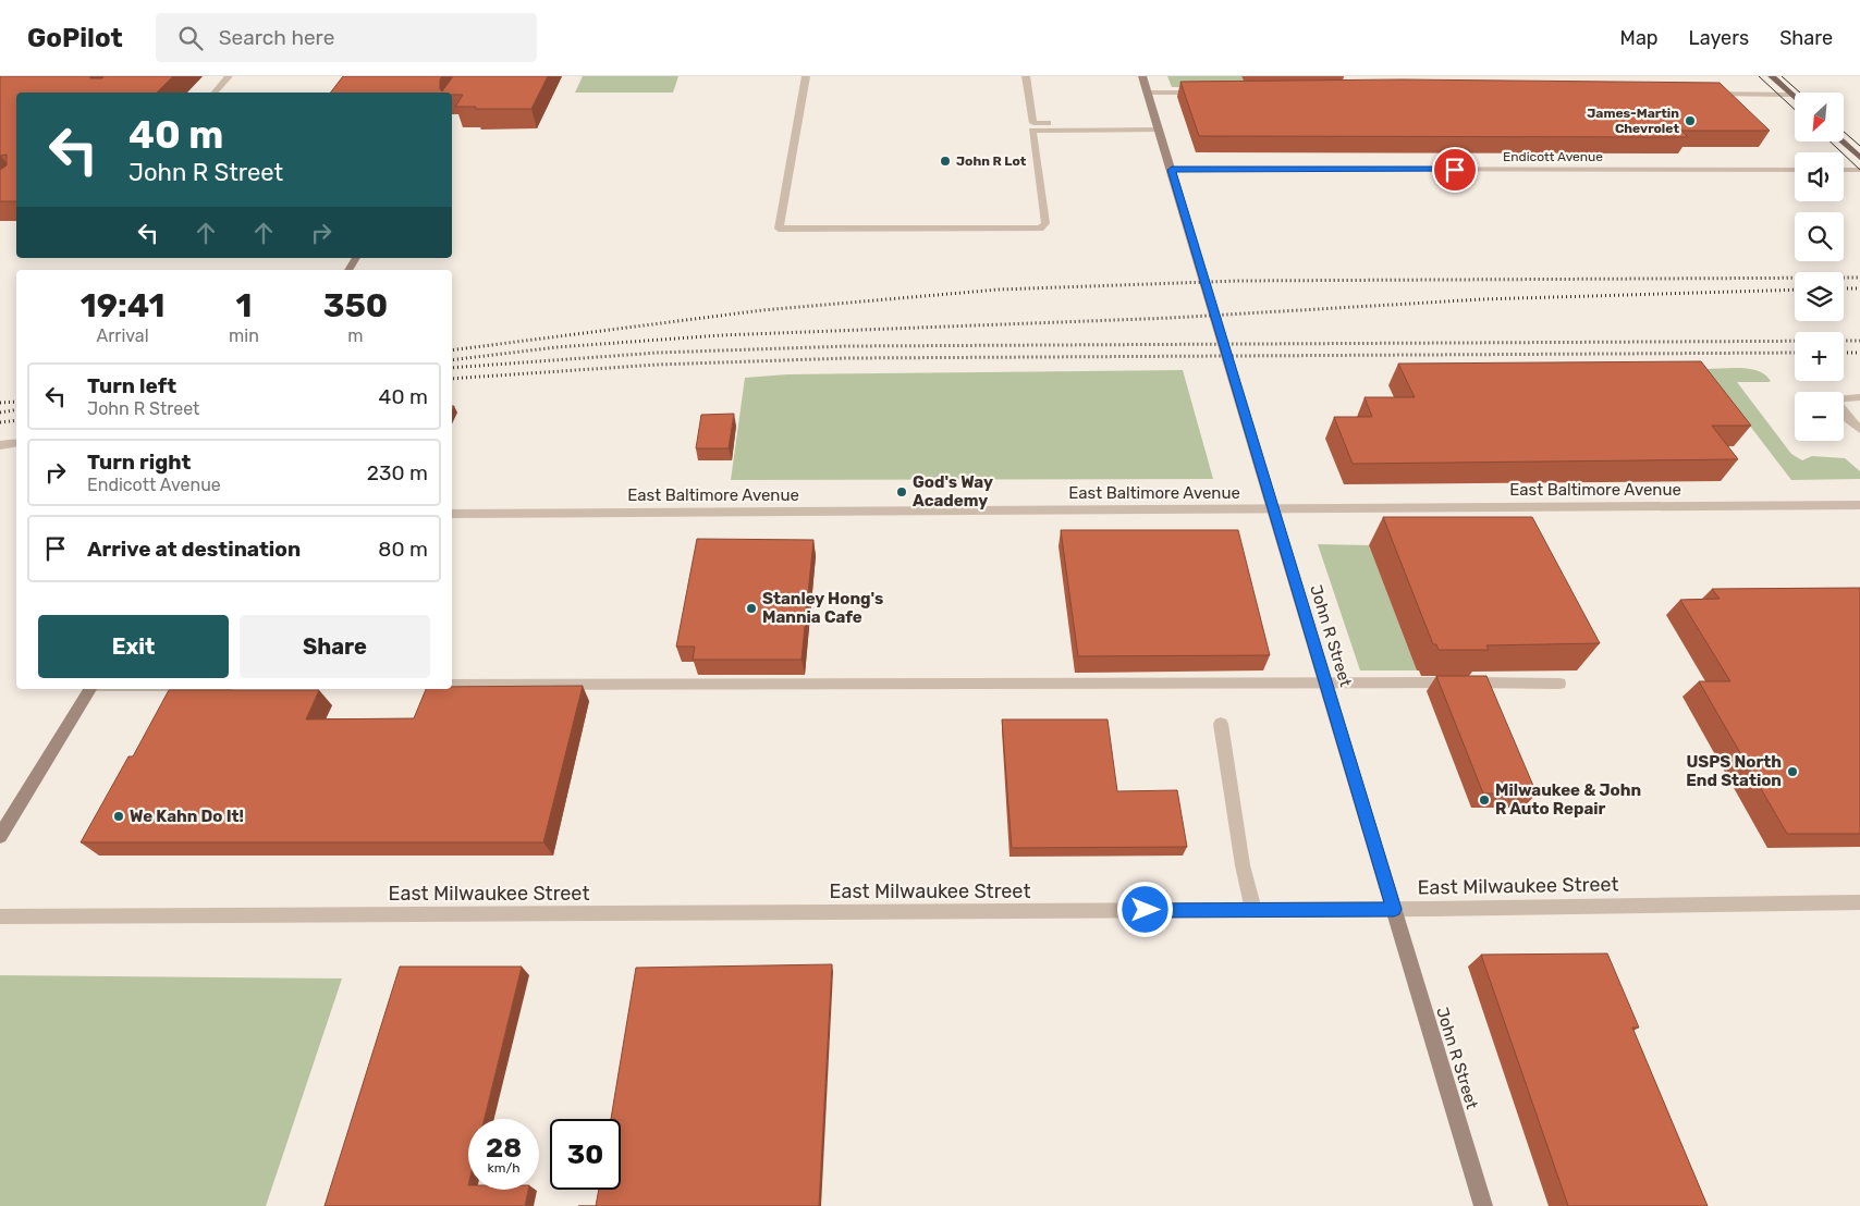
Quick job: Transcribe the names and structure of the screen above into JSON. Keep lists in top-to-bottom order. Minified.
{"streets":{"street":["Endicott Avenue","East Baltimore Avenue","John R Street","East Milwaukee Street"]},"crossings":[["Endicott Avenue","John R Street"],["East Baltimore Avenue","John R Street"],["John R Street","East Milwaukee Street"]],"places":["James-Martin Chevrolet","John R Lot","God's Way Academy","Stanley Hong's Mannia Cafe","USPS North End Station","Milwaukee & John R Auto Repair","We Kahn Do It!"],"north":"bottom left","page":{"header":"GoPilot","search":"Search here","nav":["Map","Layers","Share"],"map_buttons":["+","−"],"turn":["40 m","John R Street"],"eta":["19:41","Arrival","1","min","350","m"],"list":[{"name":"Turn left","note":"John R Street","value":"40 m"},{"name":"Turn right","note":"Endicott Avenue","value":"230 m"},{"name":"Arrive at destination","value":"80 m"}],"buttons":["Exit","Share"],"speed":"28 km/h","limit":"30"}}
